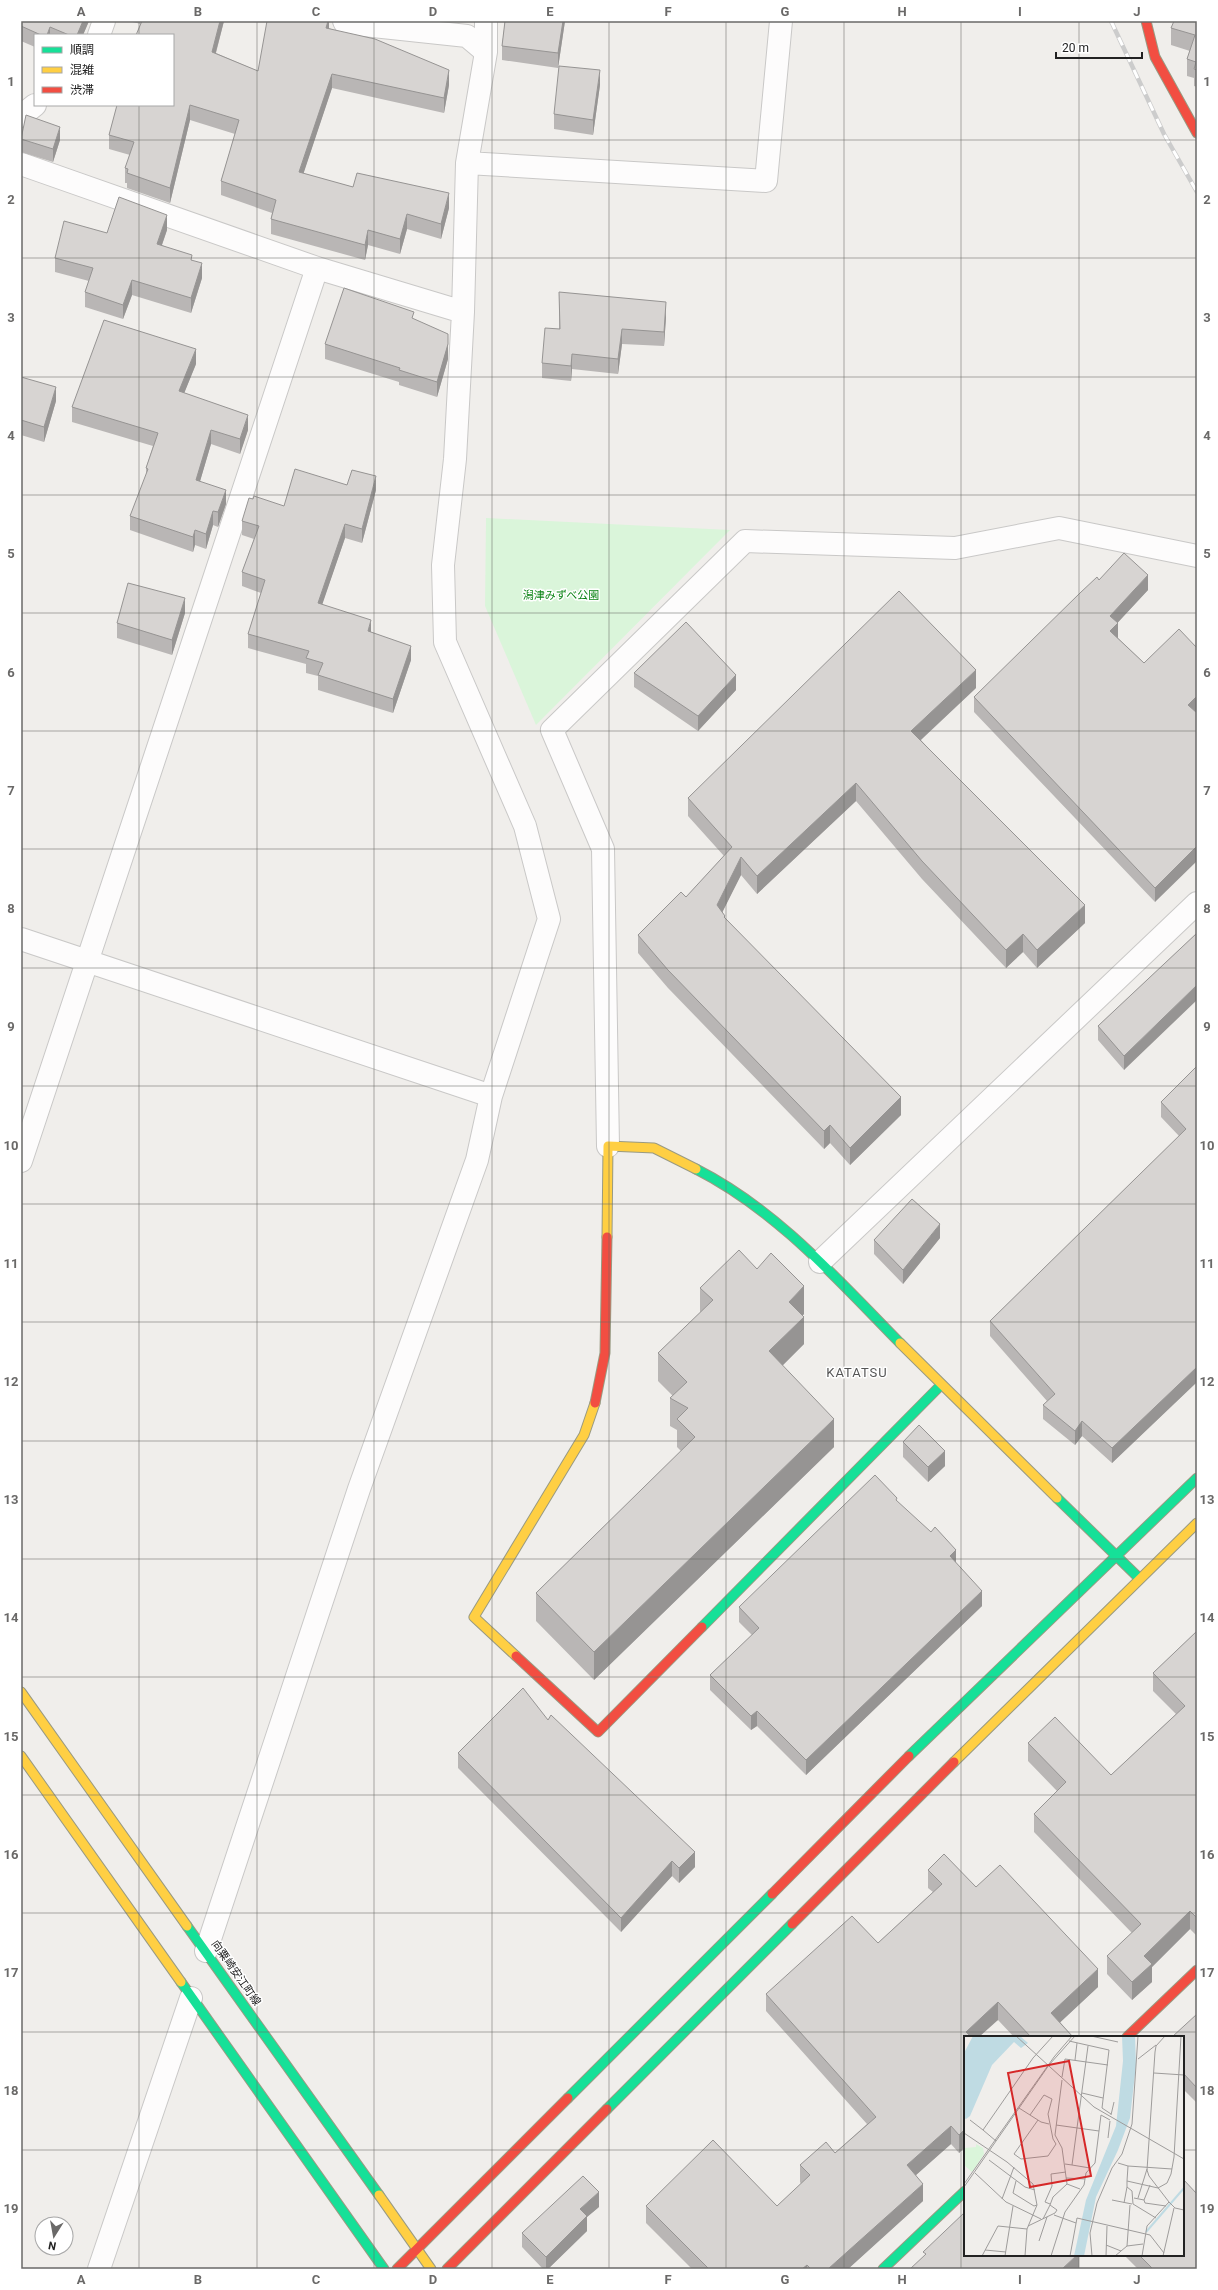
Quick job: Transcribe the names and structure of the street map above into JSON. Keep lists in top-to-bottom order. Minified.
{"streets":{"street":["向粟崎安江町線"]},"districts":["KATATSU"],"parks":["潟津みずべ公園"],"legend":["順調","混雑","渋滞"],"scale_bar":"20 m","north":"bottom","grid":{"columns":["A","B","C","D","E","F","G","H","I","J"],"rows":["1","2","3","4","5","6","7","8","9","10","11","12","13","14","15","16","17","18","19"]}}
